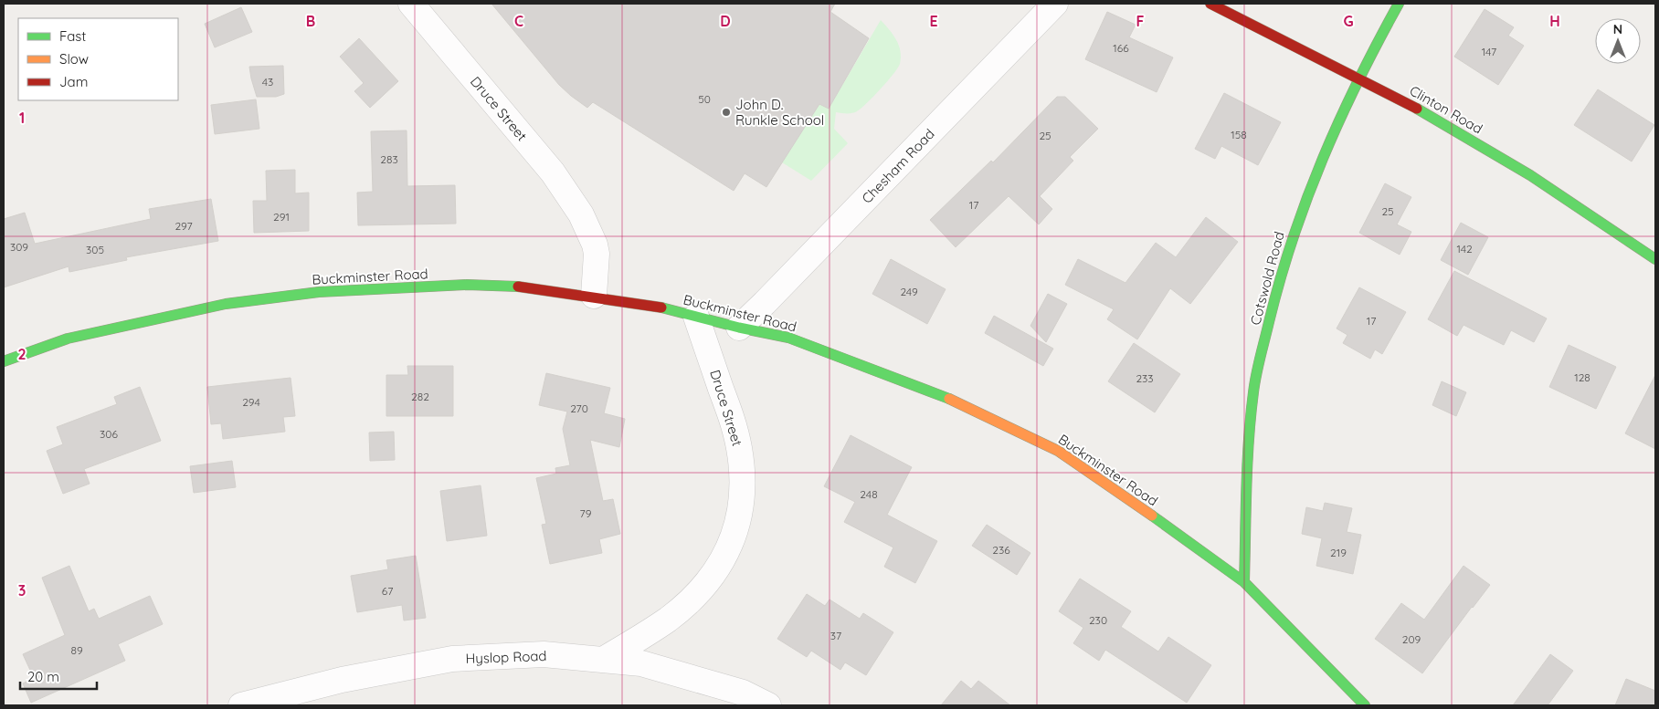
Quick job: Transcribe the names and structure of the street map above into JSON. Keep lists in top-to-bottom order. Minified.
{"streets":{"street":["Druce Street","Clinton Road","Chesham Road","Buckminster Road","Cotswold Road","Hyslop Road"]},"crossings":[["Druce Street","Buckminster Road"],["Druce Street","Hyslop Road"],["Clinton Road","Cotswold Road"],["Chesham Road","Buckminster Road"],["Buckminster Road","Cotswold Road"]],"places":["John D. Runkle School"],"house_numbers":["166","147","43","50","158","25","283","17","25","291","297","309","142","305","249","17","128","233","282","294","270","306","248","79","236","219","67","230","37","209","89"],"legend":["Fast","Slow","Jam"],"scale_bar":"20 m","north":"top","grid":{"columns":["B","C","D","E","F","G","H"],"rows":["1","2","3"]}}
